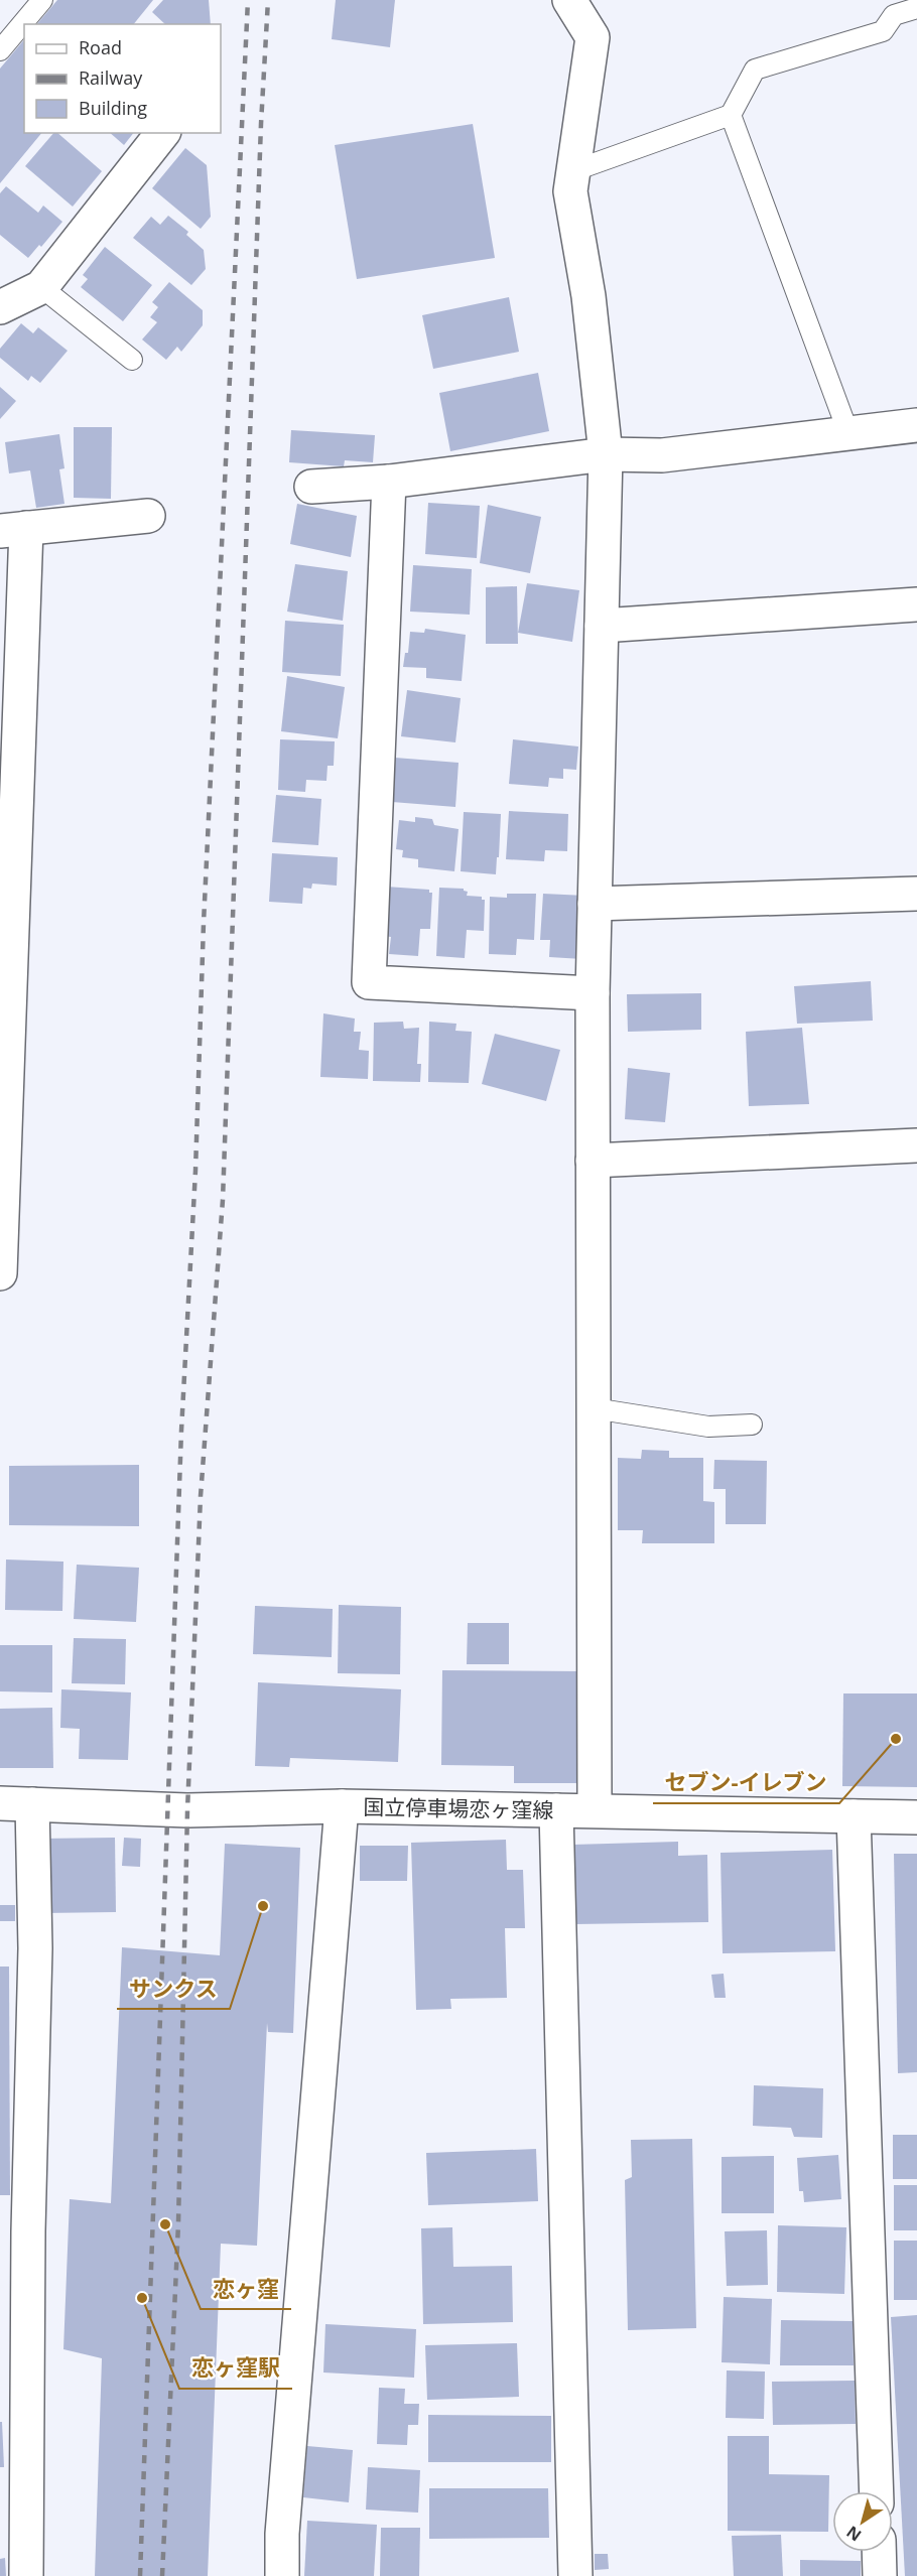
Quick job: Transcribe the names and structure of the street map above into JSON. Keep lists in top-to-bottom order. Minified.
{"streets":{"street":["国立停車場恋ヶ窪線"]},"places":["セブン-イレブン","サンクス","恋ヶ窪","恋ヶ窪駅"],"legend":["Road","Railway","Building"],"north":"bottom left"}
